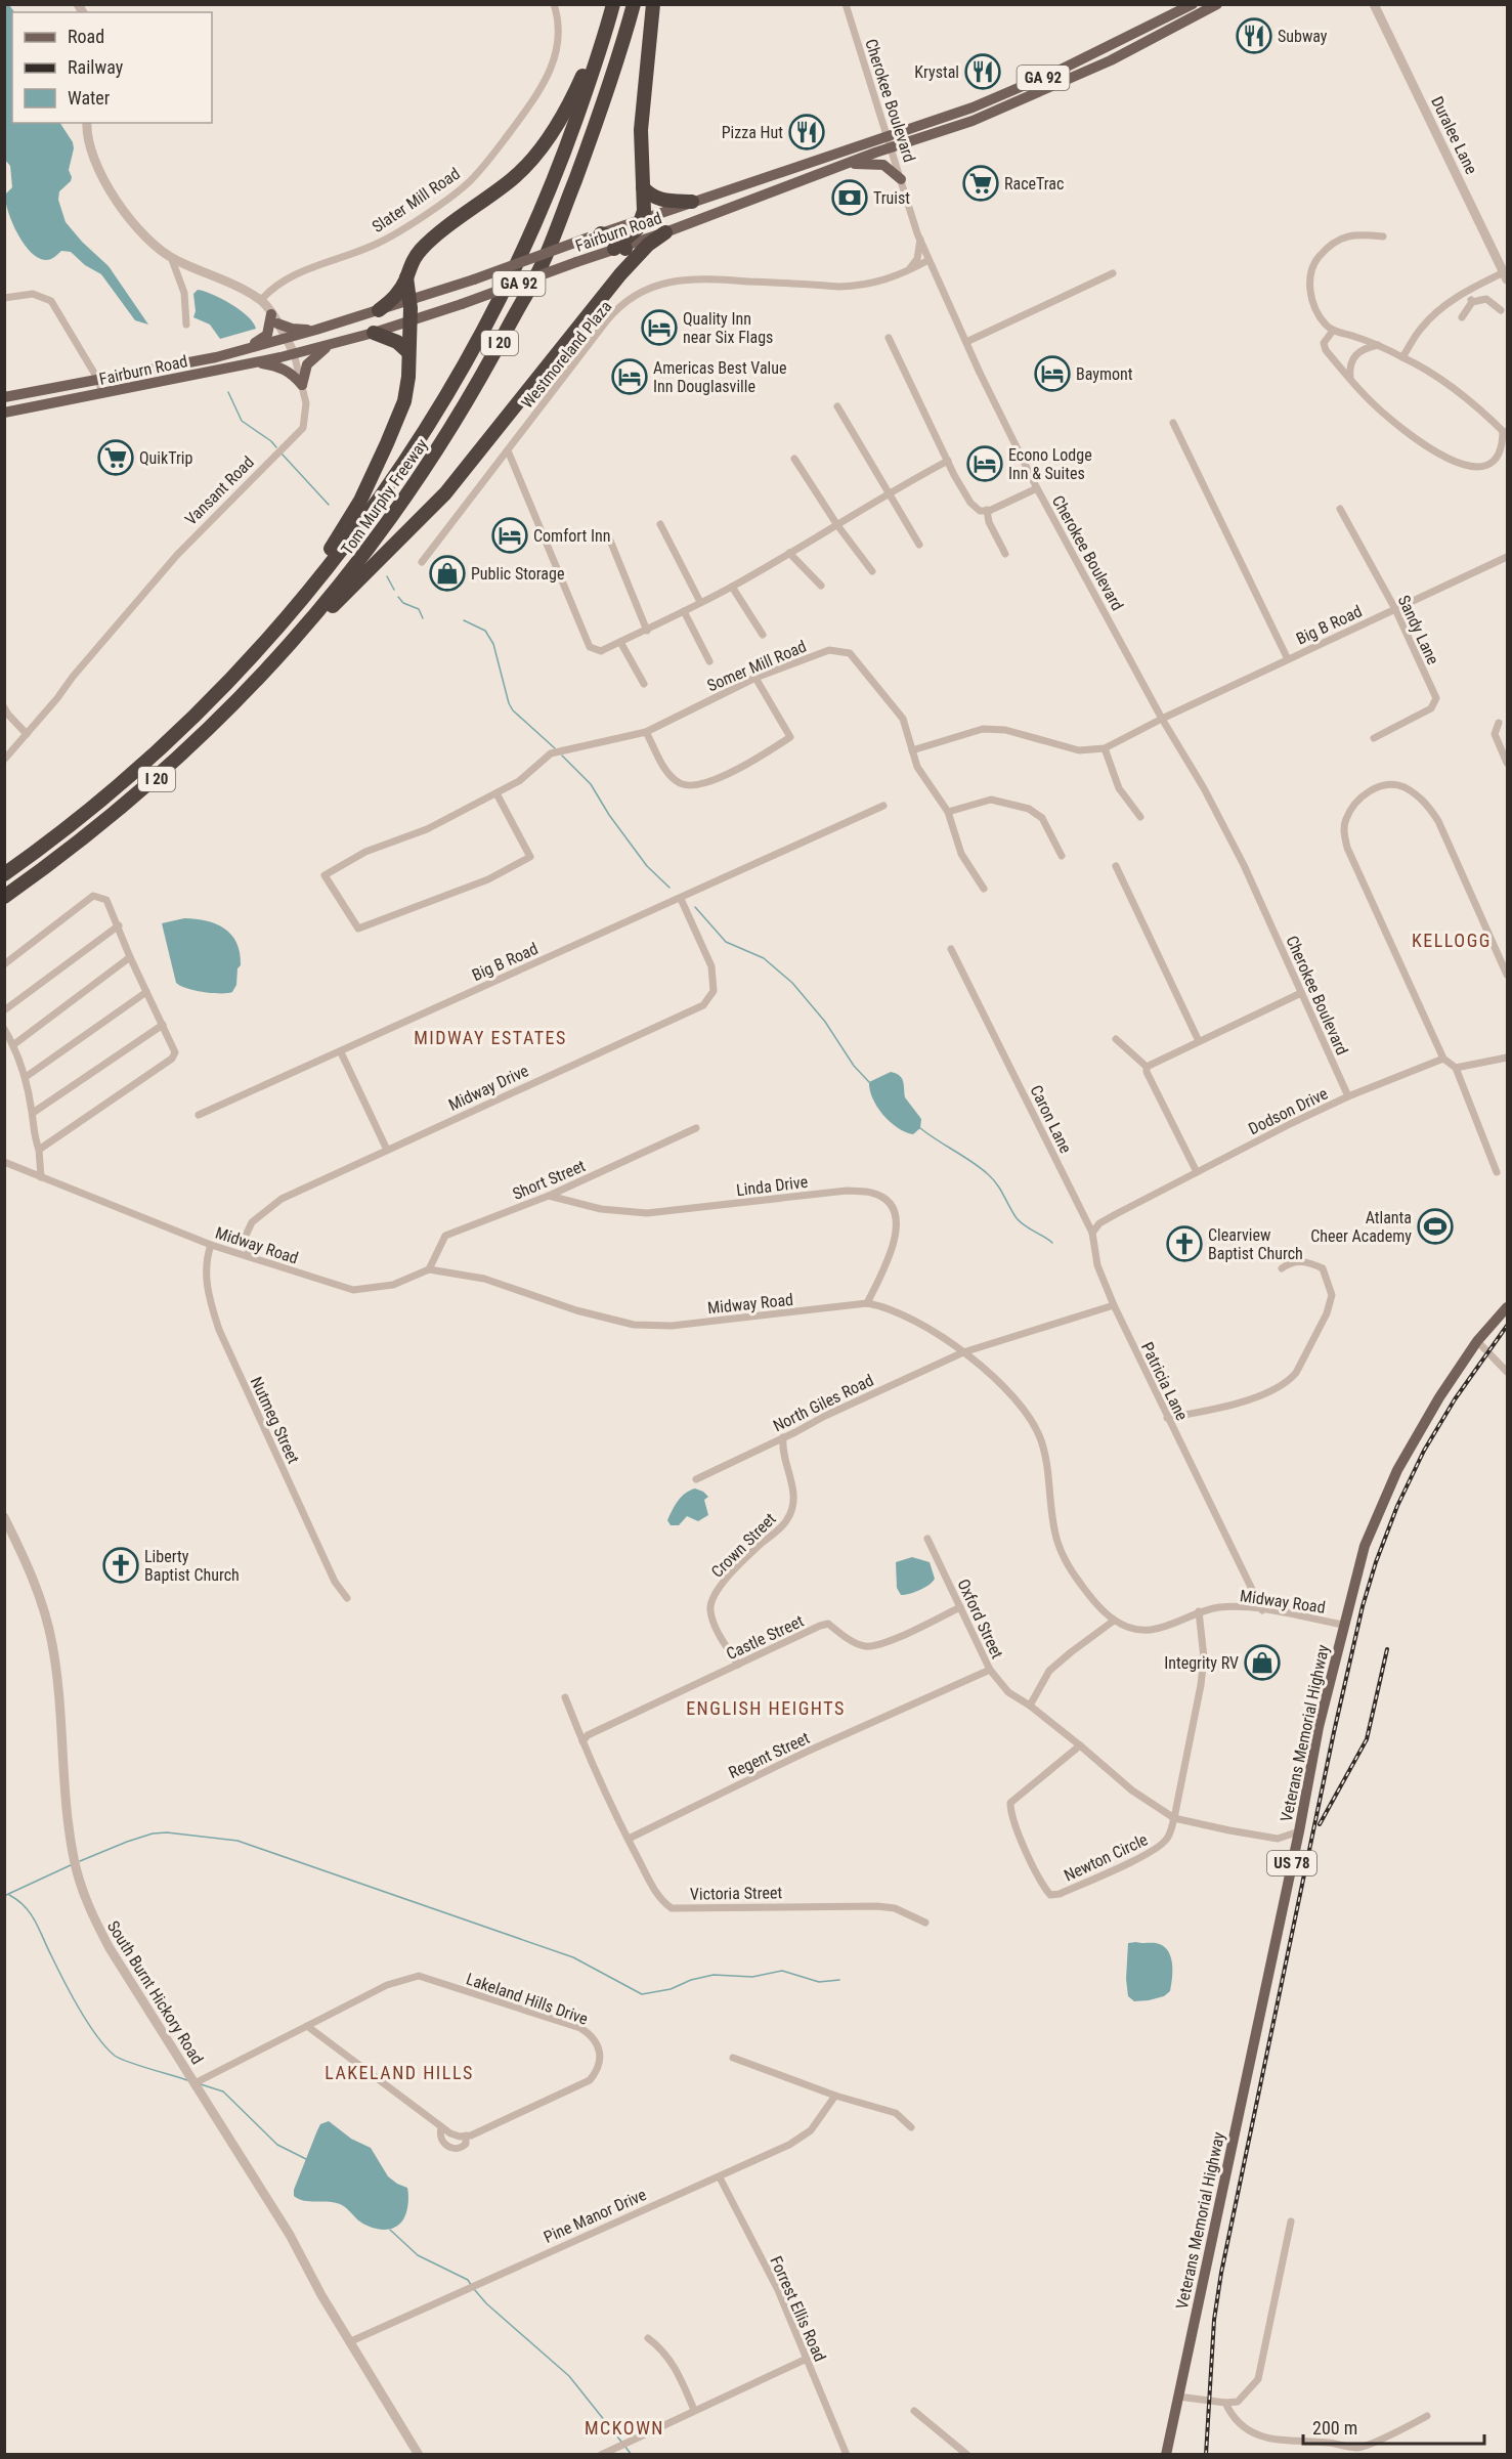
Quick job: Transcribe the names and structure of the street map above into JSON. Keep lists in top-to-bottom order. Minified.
{"streets":{"highway":["I 20","Tom Murphy Freeway"],"main road":["GA 92","Fairburn Road","Veterans Memorial Highway","US 78"],"street":["Cherokee Boulevard","Duralee Lane","Slater Mill Road","Westmoreland Plaza","Vansant Road","Big B Road","Sandy Lane","Somer Mill Road","Midway Drive","Dodson Drive","Caron Lane","Short Street","Linda Drive","Midway Road","Patricia Lane","North Giles Road","Nutmeg Street","Crown Street","Oxford Street","Castle Street","Regent Street","Newton Circle","Victoria Street","South Burnt Hickory Road","Lakeland Hills Drive","Pine Manor Drive","Forrest Ellis Road"]},"crossings":[["Cherokee Boulevard","Fairburn Road"],["Cherokee Boulevard","Westmoreland Plaza"],["Cherokee Boulevard","Big B Road"],["Cherokee Boulevard","Dodson Drive"],["Slater Mill Road","Vansant Road"],["Fairburn Road","Vansant Road"],["Big B Road","Sandy Lane"],["Big B Road","Midway Drive"],["Midway Drive","Midway Road"],["Dodson Drive","Caron Lane"],["Caron Lane","Patricia Lane"],["Short Street","Linda Drive"],["Short Street","Midway Road"],["Linda Drive","Midway Road"],["Midway Road","Patricia Lane"],["Midway Road","North Giles Road"],["Midway Road","Nutmeg Street"],["Midway Road","Veterans Memorial Highway"],["Midway Road","Newton Circle"],["North Giles Road","Crown Street"],["Crown Street","Castle Street"],["Oxford Street","Castle Street"],["Oxford Street","Regent Street"],["Oxford Street","Newton Circle"],["Castle Street","Victoria Street"],["Regent Street","Victoria Street"],["South Burnt Hickory Road","Lakeland Hills Drive"],["South Burnt Hickory Road","Pine Manor Drive"],["Pine Manor Drive","Forrest Ellis Road"]],"districts":["KELLOGG","MIDWAY ESTATES","ENGLISH HEIGHTS","LAKELAND HILLS","MCKOWN"],"places":{"restaurant":["Subway","Krystal","Pizza Hut"],"supermarket":["RaceTrac","QuikTrip"],"bank":["Truist"],"hotel":["Quality Inn near Six Flags","Baymont","Americas Best Value Inn Douglasville","Econo Lodge Inn & Suites","Comfort Inn"],"shop":["Public Storage","Integrity RV"],"sports":["Atlanta Cheer Academy"],"church":["Clearview Baptist Church","Liberty Baptist Church"]},"legend":["Road","Railway","Water"],"scale_bar":"200 m"}
